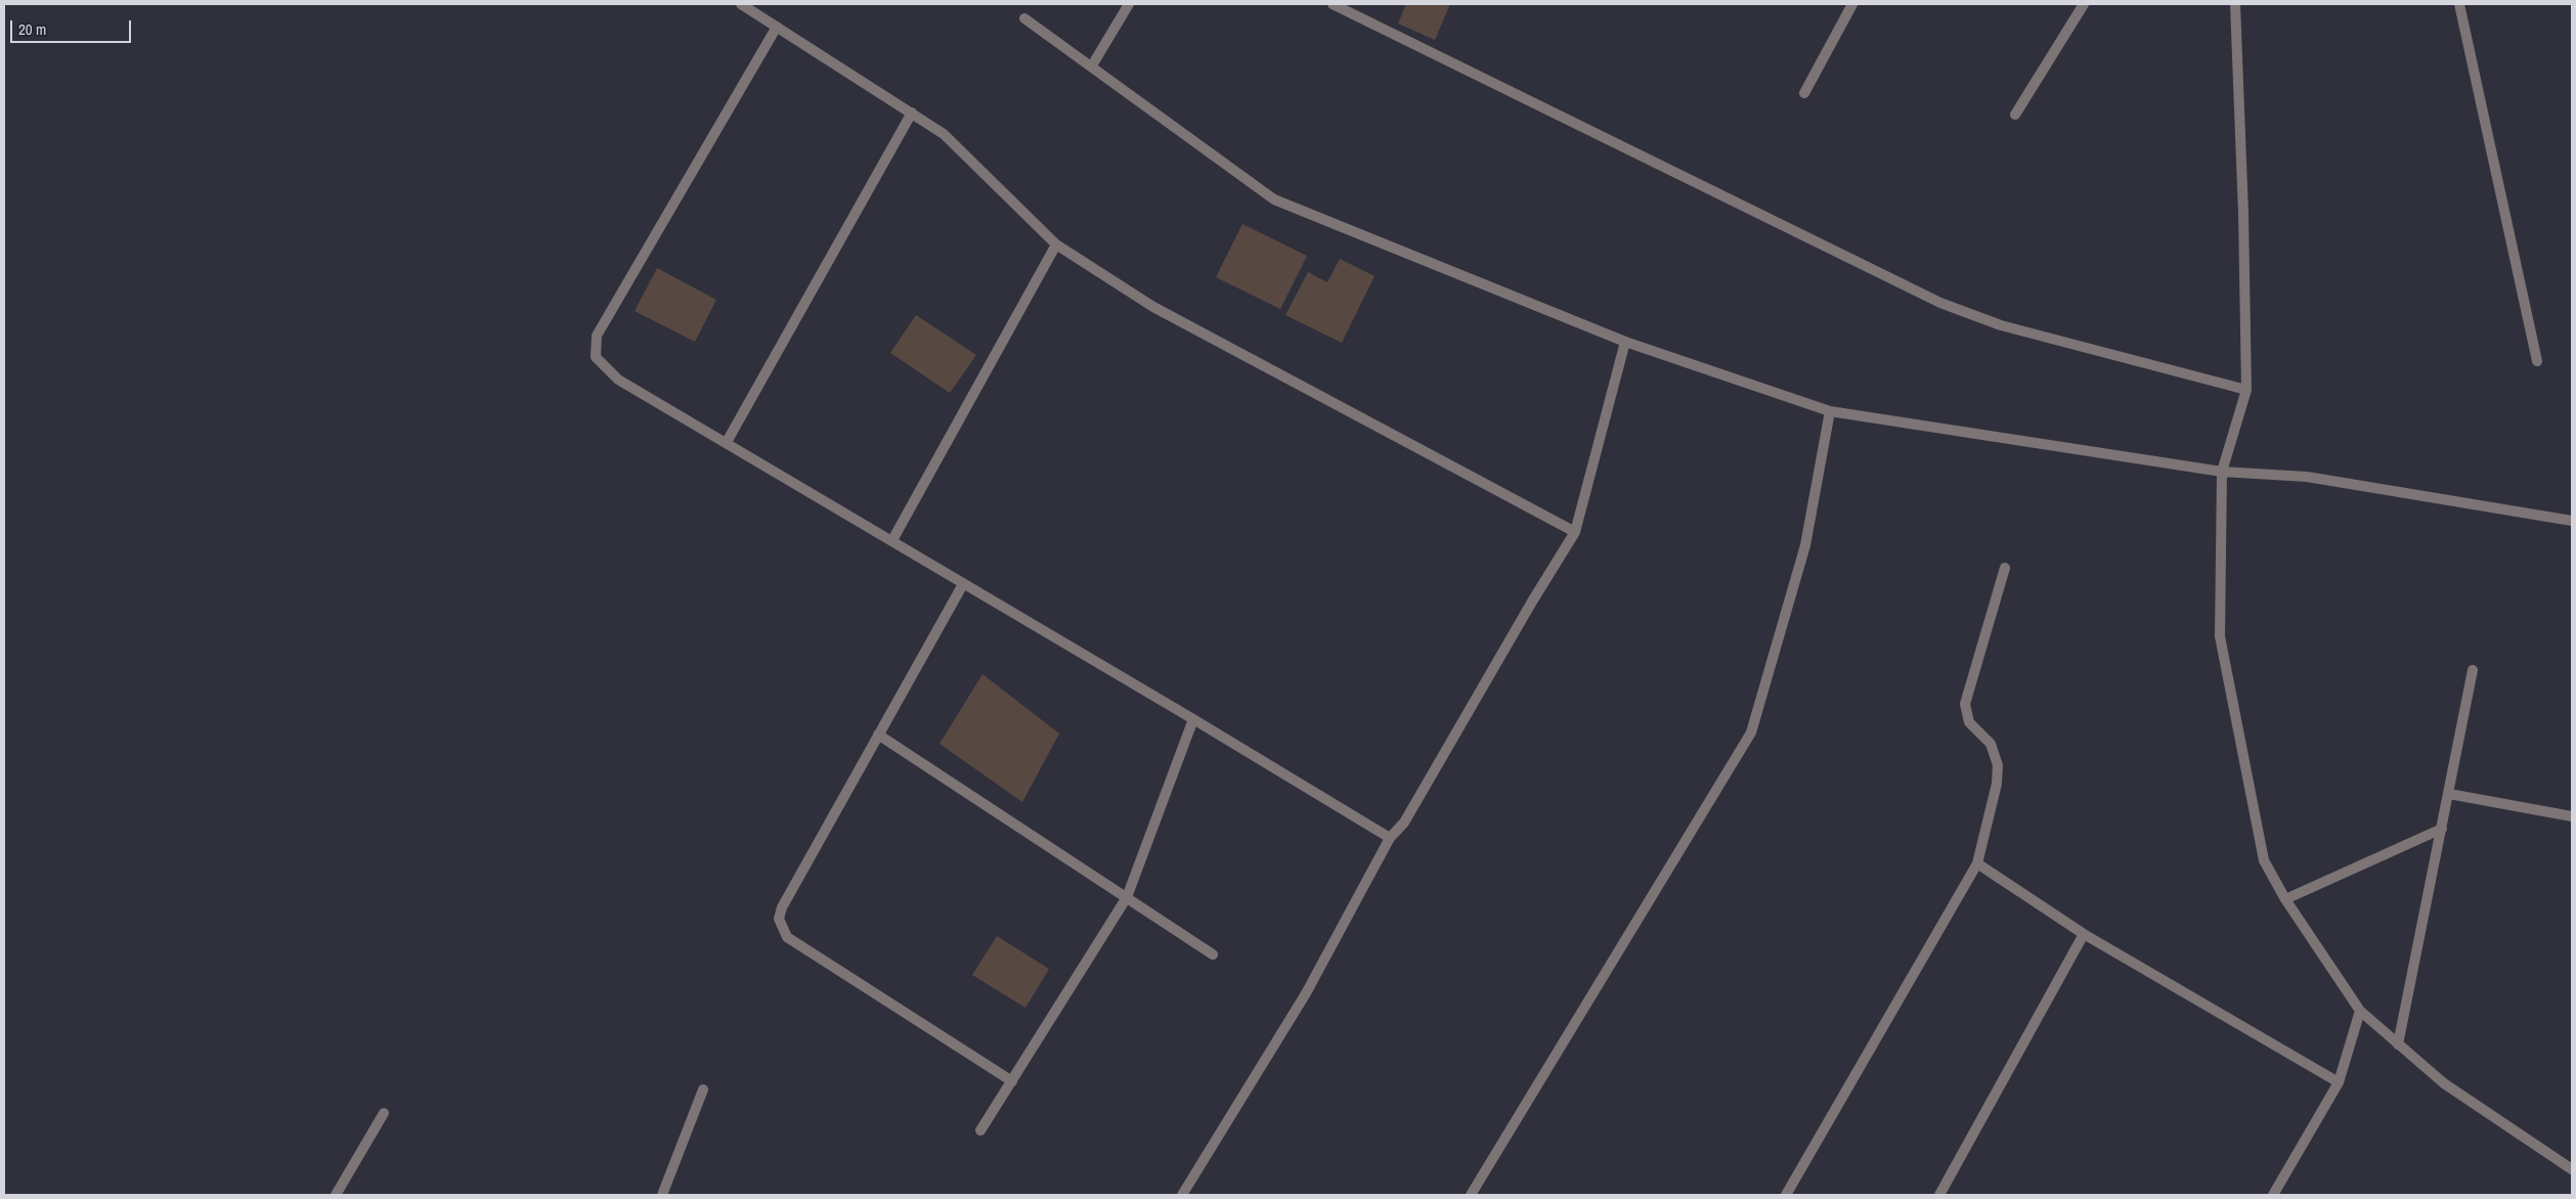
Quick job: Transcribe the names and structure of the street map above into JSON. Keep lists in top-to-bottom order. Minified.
{"scale_bar":"20 m"}
